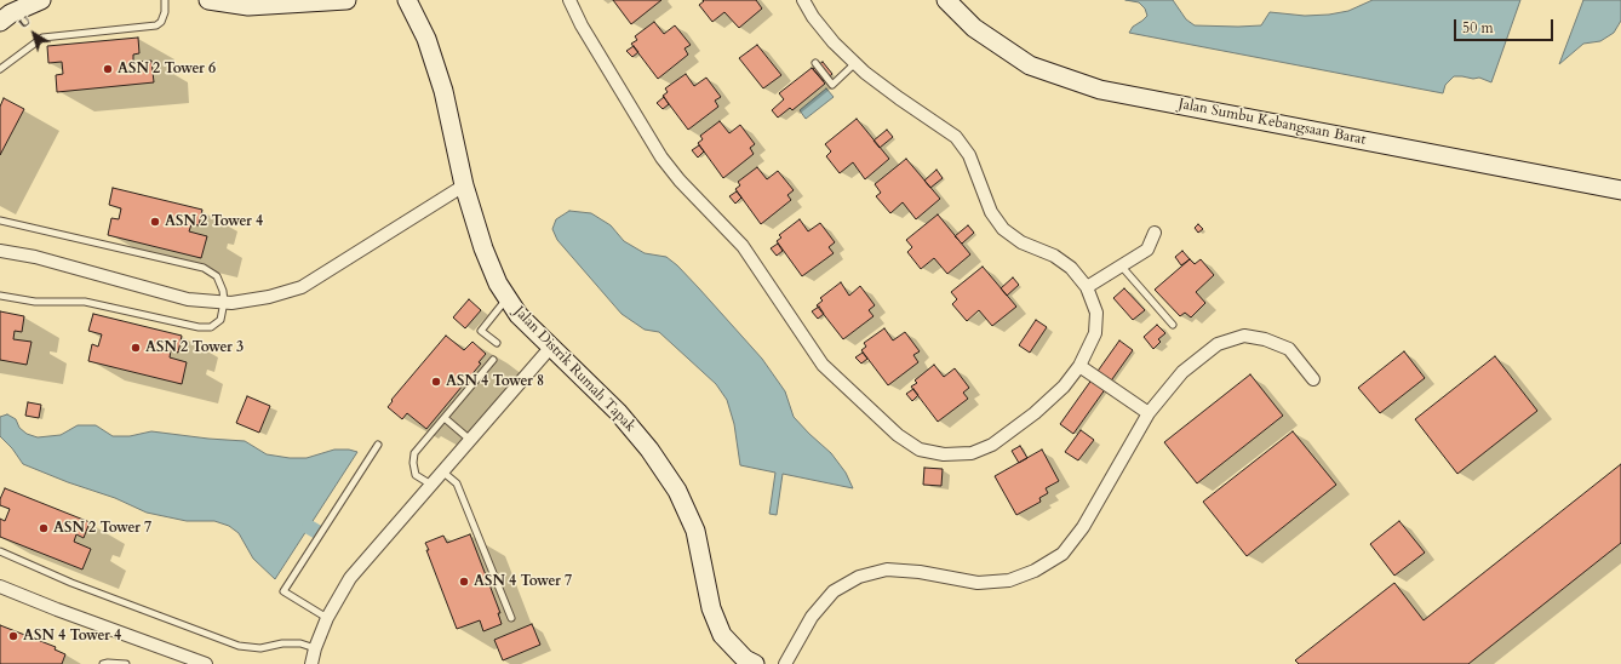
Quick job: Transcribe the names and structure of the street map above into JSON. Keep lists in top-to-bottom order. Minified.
{"streets":{"street":["Jalan Sumbu Kebangsaan Barat","Jalan Distrik Rumah Tapak"]},"places":["ASN 2 Tower 6","ASN 2 Tower 4","ASN 2 Tower 3","ASN 4 Tower 8","ASN 2 Tower 7","ASN 4 Tower 7","ASN 4 Tower 4"],"scale_bar":"50 m","north":"top left"}
